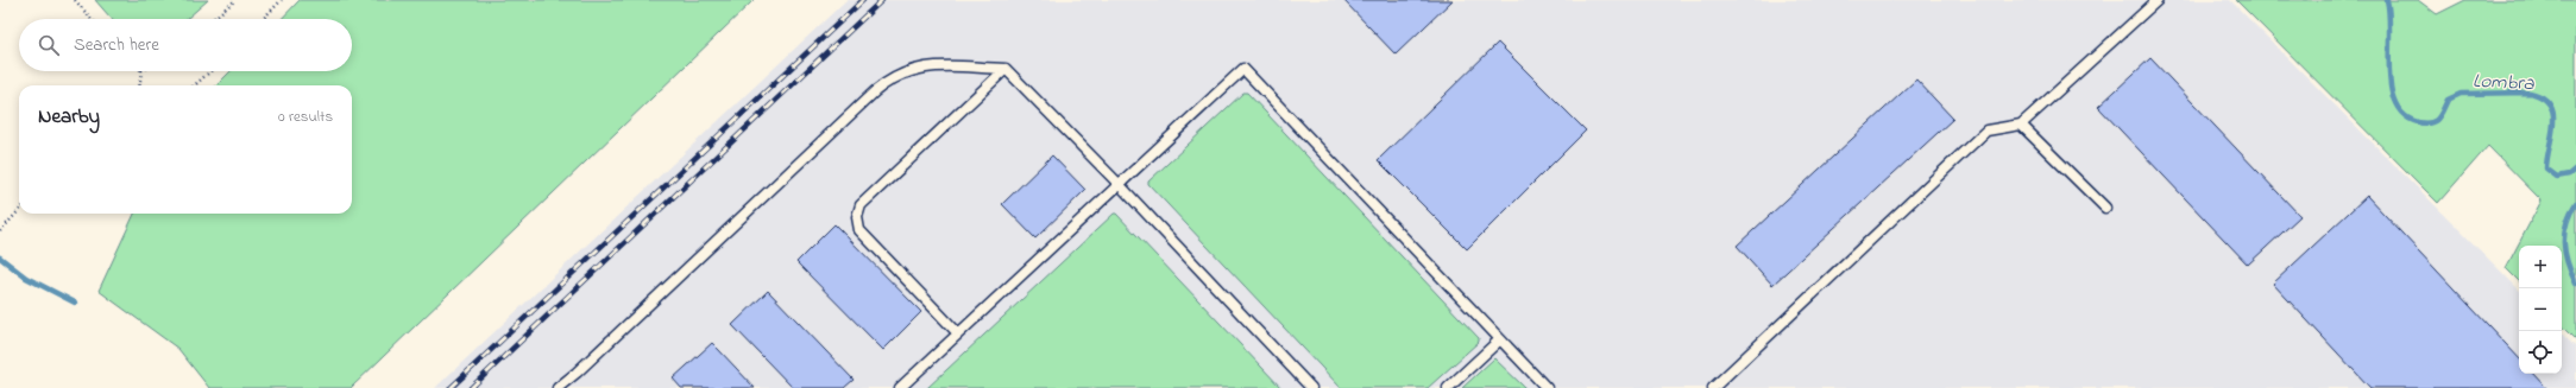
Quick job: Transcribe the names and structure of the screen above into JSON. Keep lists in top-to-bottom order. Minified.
{"water":["Lombra"],"page":{"search":"Search here","heading":["Nearby","0 results"],"map_buttons":["+","−"]}}
